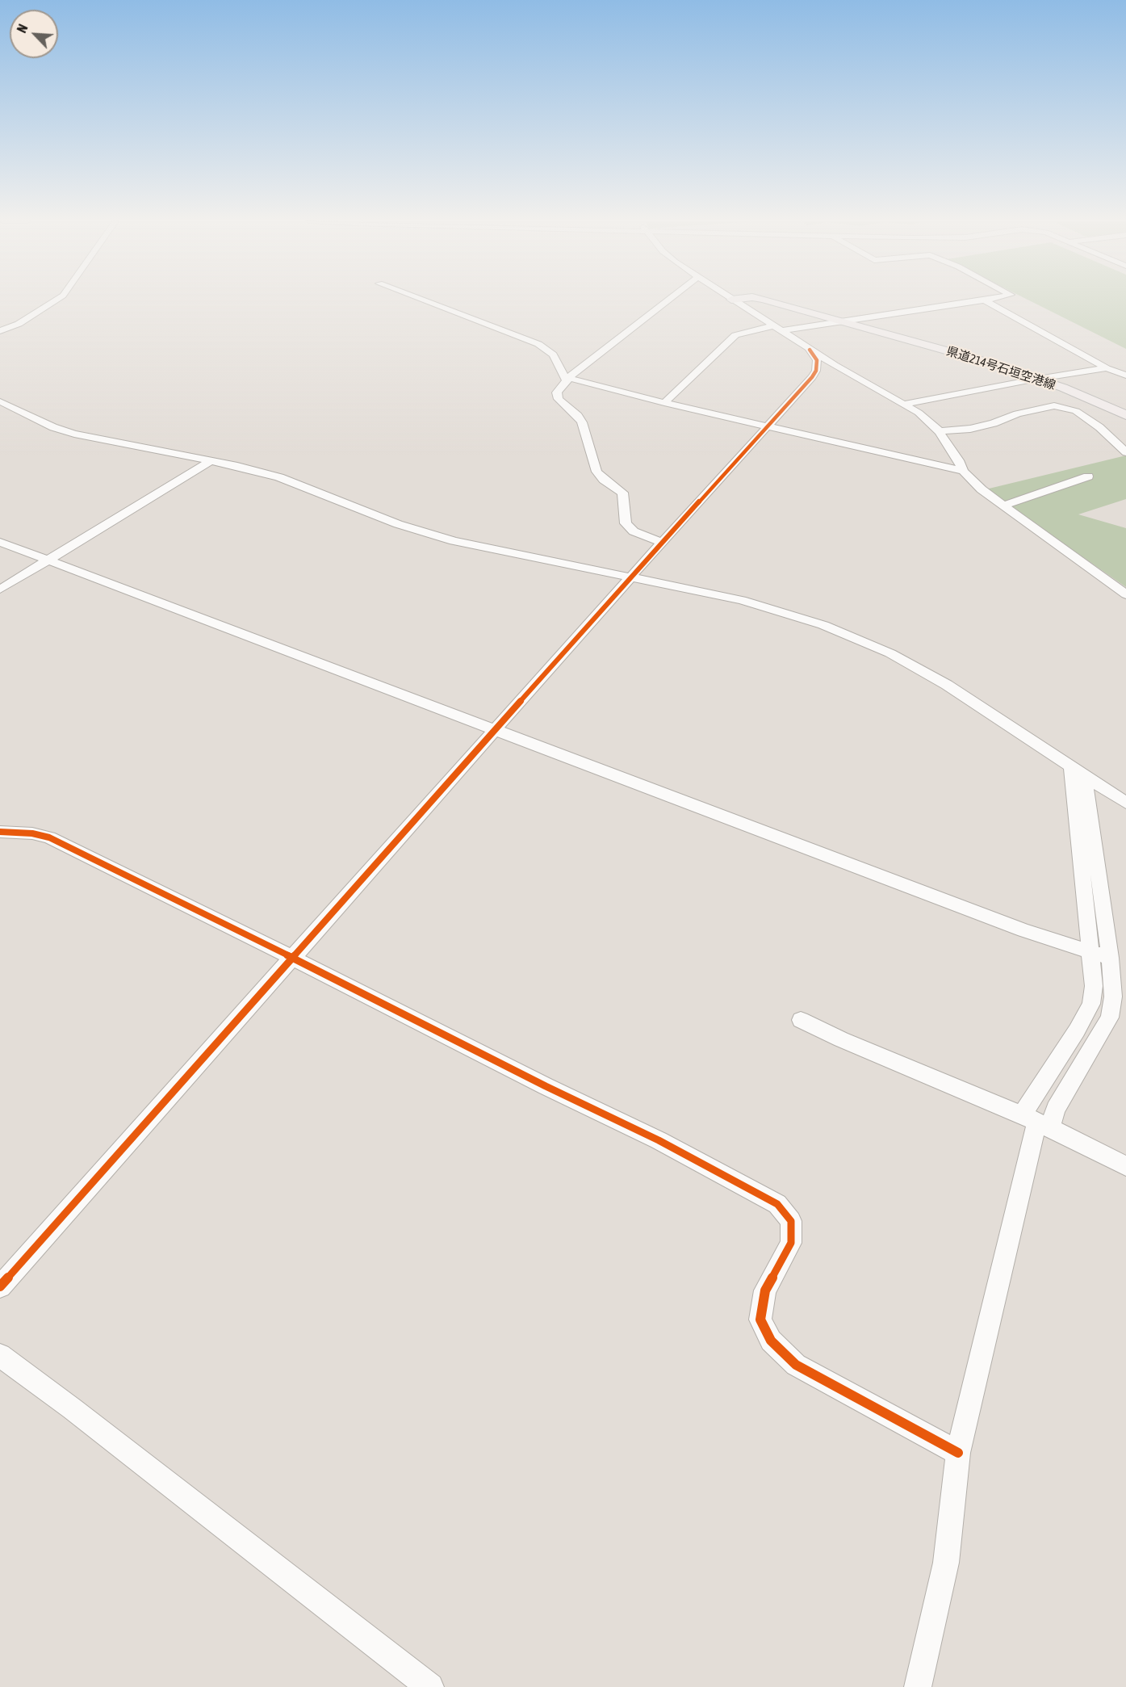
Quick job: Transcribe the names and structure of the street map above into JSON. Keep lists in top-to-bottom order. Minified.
{"streets":{"main road":["県道214号石垣空港線"]},"north":"top left"}
